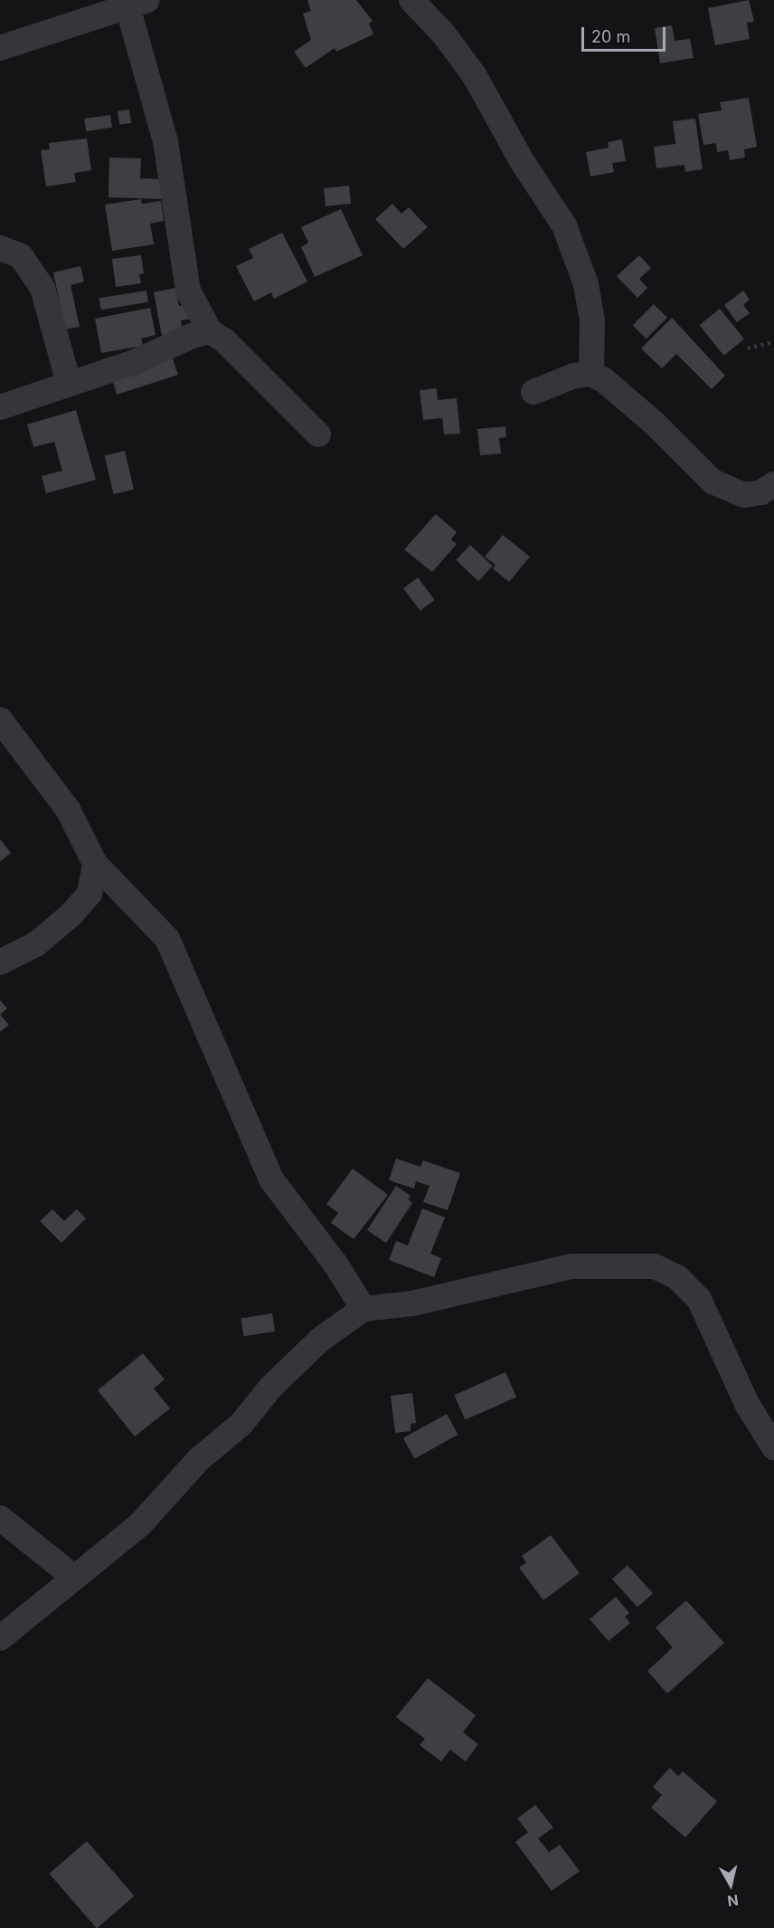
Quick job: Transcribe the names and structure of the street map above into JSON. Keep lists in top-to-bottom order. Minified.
{"scale_bar":"20 m","north":"bottom"}
